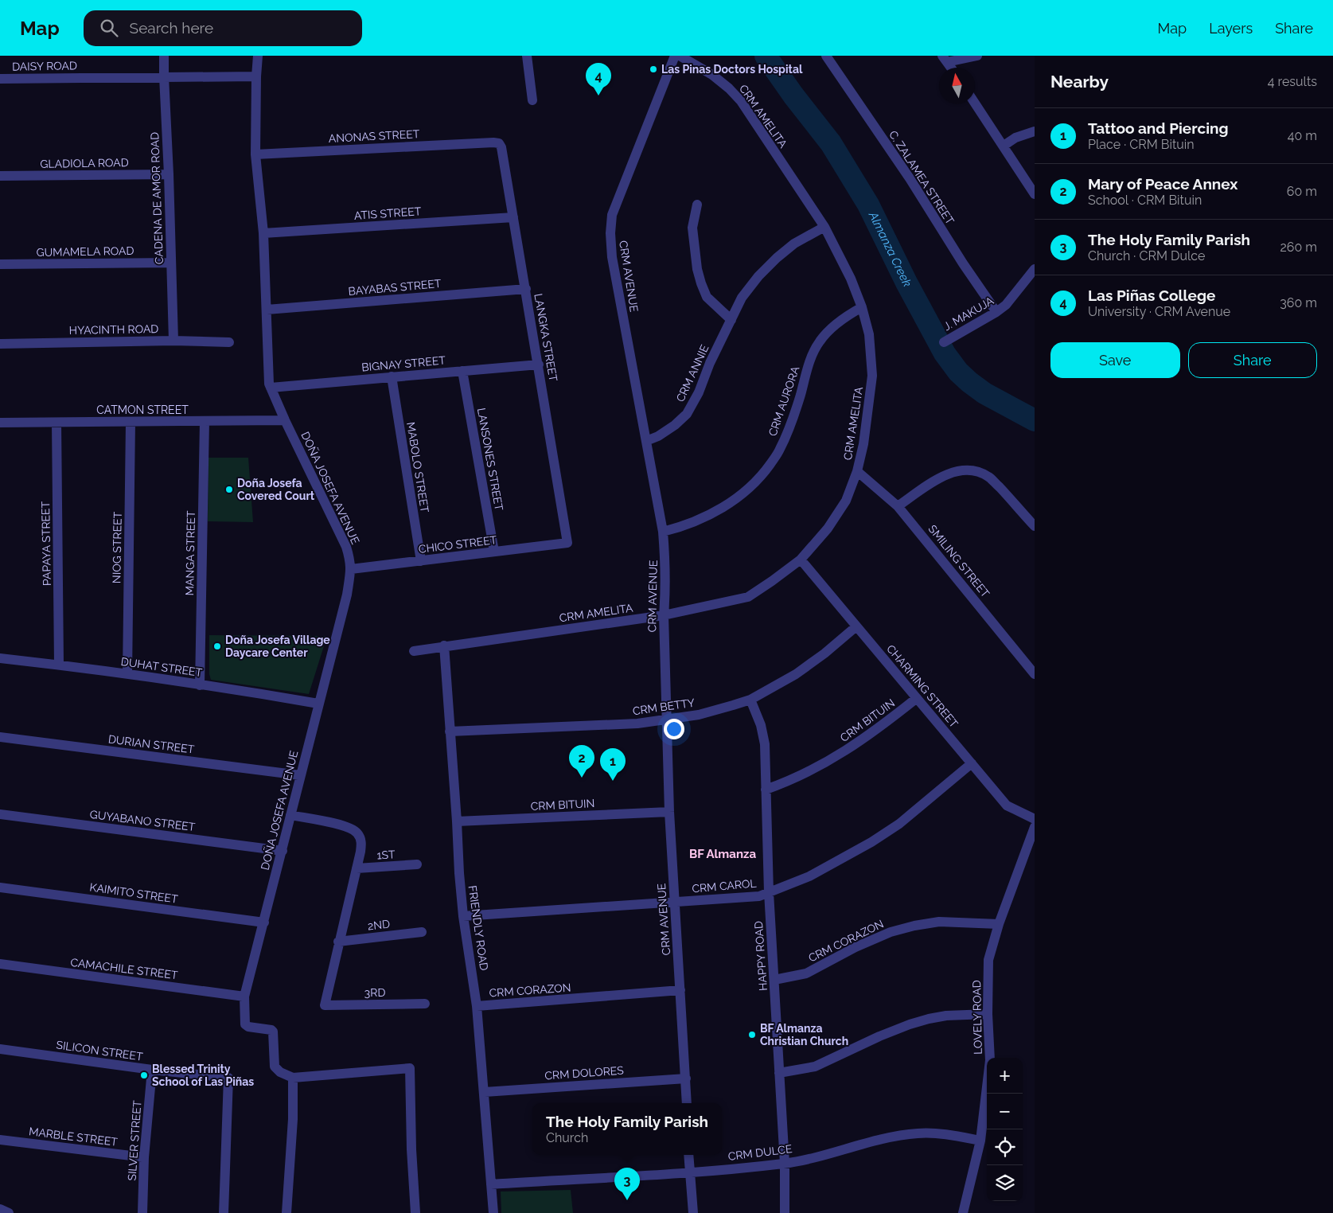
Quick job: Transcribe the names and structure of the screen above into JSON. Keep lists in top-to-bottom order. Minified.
{"streets":{"street":["DAISY ROAD","CRM AMELITA","ANONAS STREET","GLADIOLA ROAD","C. ZALAMEA STREET","CADENA DE AMOR ROAD","ATIS STREET","GUMAMELA ROAD","CRM AVENUE","BAYABAS STREET","J. MAKUJA","HYACINTH ROAD","LANGKA STREET","BIGNAY STREET","CRM ANNIE","CRM AURORA","CATMON STREET","LANSONES STREET","MABOLO STREET","DOÑA JOSEFA AVENUE","PAPAYA STREET","CHICO STREET","NIOG STREET","MANGA STREET","SMILING STREET","DUHAT STREET","CHARMING STREET","CRM BETTY","CRM BITUIN","DURIAN STREET","GUYABANO STREET","1ST","CRM CAROL","KAIMITO STREET","2ND","FRIENDLY ROAD","CRM CORAZON","HAPPY ROAD","CAMACHILE STREET","3RD","LOVELY ROAD","SILICON STREET","CRM DOLORES","MARBLE STREET","SILVER STREET","CRM DULCE"]},"crossings":[["DAISY ROAD","CADENA DE AMOR ROAD"],["DAISY ROAD","DOÑA JOSEFA AVENUE"],["CRM AMELITA","CRM AVENUE"],["CRM AMELITA","CRM ANNIE"],["CRM AMELITA","CRM AURORA"],["CRM AMELITA","SMILING STREET"],["CRM AMELITA","CHARMING STREET"],["CRM AMELITA","FRIENDLY ROAD"],["ANONAS STREET","LANGKA STREET"],["ANONAS STREET","DOÑA JOSEFA AVENUE"],["GLADIOLA ROAD","CADENA DE AMOR ROAD"],["C. ZALAMEA STREET","J. MAKUJA"],["CADENA DE AMOR ROAD","GUMAMELA ROAD"],["CADENA DE AMOR ROAD","HYACINTH ROAD"],["ATIS STREET","LANGKA STREET"],["ATIS STREET","DOÑA JOSEFA AVENUE"],["CRM AVENUE","CRM ANNIE"],["CRM AVENUE","CRM AURORA"],["CRM AVENUE","CRM BETTY"],["CRM AVENUE","CRM BITUIN"],["CRM AVENUE","CRM CAROL"],["CRM AVENUE","CRM CORAZON"],["CRM AVENUE","CRM DOLORES"],["BAYABAS STREET","LANGKA STREET"],["BAYABAS STREET","DOÑA JOSEFA AVENUE"],["LANGKA STREET","BIGNAY STREET"],["LANGKA STREET","CHICO STREET"],["BIGNAY STREET","LANSONES STREET"],["BIGNAY STREET","MABOLO STREET"],["BIGNAY STREET","DOÑA JOSEFA AVENUE"],["CATMON STREET","DOÑA JOSEFA AVENUE"],["CATMON STREET","PAPAYA STREET"],["CATMON STREET","NIOG STREET"],["CATMON STREET","MANGA STREET"],["LANSONES STREET","CHICO STREET"],["MABOLO STREET","CHICO STREET"],["DOÑA JOSEFA AVENUE","CHICO STREET"],["DOÑA JOSEFA AVENUE","DUHAT STREET"],["DOÑA JOSEFA AVENUE","DURIAN STREET"],["DOÑA JOSEFA AVENUE","GUYABANO STREET"],["DOÑA JOSEFA AVENUE","KAIMITO STREET"],["DOÑA JOSEFA AVENUE","CAMACHILE STREET"],["PAPAYA STREET","DUHAT STREET"],["NIOG STREET","DUHAT STREET"],["MANGA STREET","DUHAT STREET"],["CHARMING STREET","CRM BETTY"],["CHARMING STREET","CRM BITUIN"],["CHARMING STREET","CRM CAROL"],["CRM BETTY","FRIENDLY ROAD"],["CRM BETTY","HAPPY ROAD"],["CRM BITUIN","FRIENDLY ROAD"],["CRM BITUIN","HAPPY ROAD"],["CRM CAROL","FRIENDLY ROAD"],["CRM CAROL","HAPPY ROAD"],["2ND","3RD"],["FRIENDLY ROAD","CRM CORAZON"],["FRIENDLY ROAD","CRM DOLORES"],["FRIENDLY ROAD","CRM DULCE"],["CRM CORAZON","HAPPY ROAD"],["CRM CORAZON","LOVELY ROAD"],["HAPPY ROAD","CRM DULCE"],["LOVELY ROAD","CRM DULCE"],["SILICON STREET","SILVER STREET"],["MARBLE STREET","SILVER STREET"]],"districts":["BF Almanza"],"water":["Almanza Creek"],"places":["Las Pinas Doctors Hospital","Doña Josefa Covered Court","Doña Josefa Village Daycare Center","BF Almanza Christian Church","Blessed Trinity School of Las Piñas"],"north":"top","page":{"header":"Map","search":"Search here","nav":["Map","Layers","Share"],"heading":["Nearby","4 results"],"pins":["4","2","1","3"],"list":[{"mark":"1","name":"Tattoo and Piercing","note":"Place · CRM Bituin","value":"40 m"},{"mark":"2","name":"Mary of Peace Annex","note":"School · CRM Bituin","value":"60 m"},{"mark":"3","name":"The Holy Family Parish","note":"Church · CRM Dulce","value":"260 m"},{"mark":"4","name":"Las Piñas College","note":"University · CRM Avenue","value":"360 m"}],"buttons":["Save","Share"],"map_buttons":["+","−"],"popup":["The Holy Family Parish","Church"]}}
